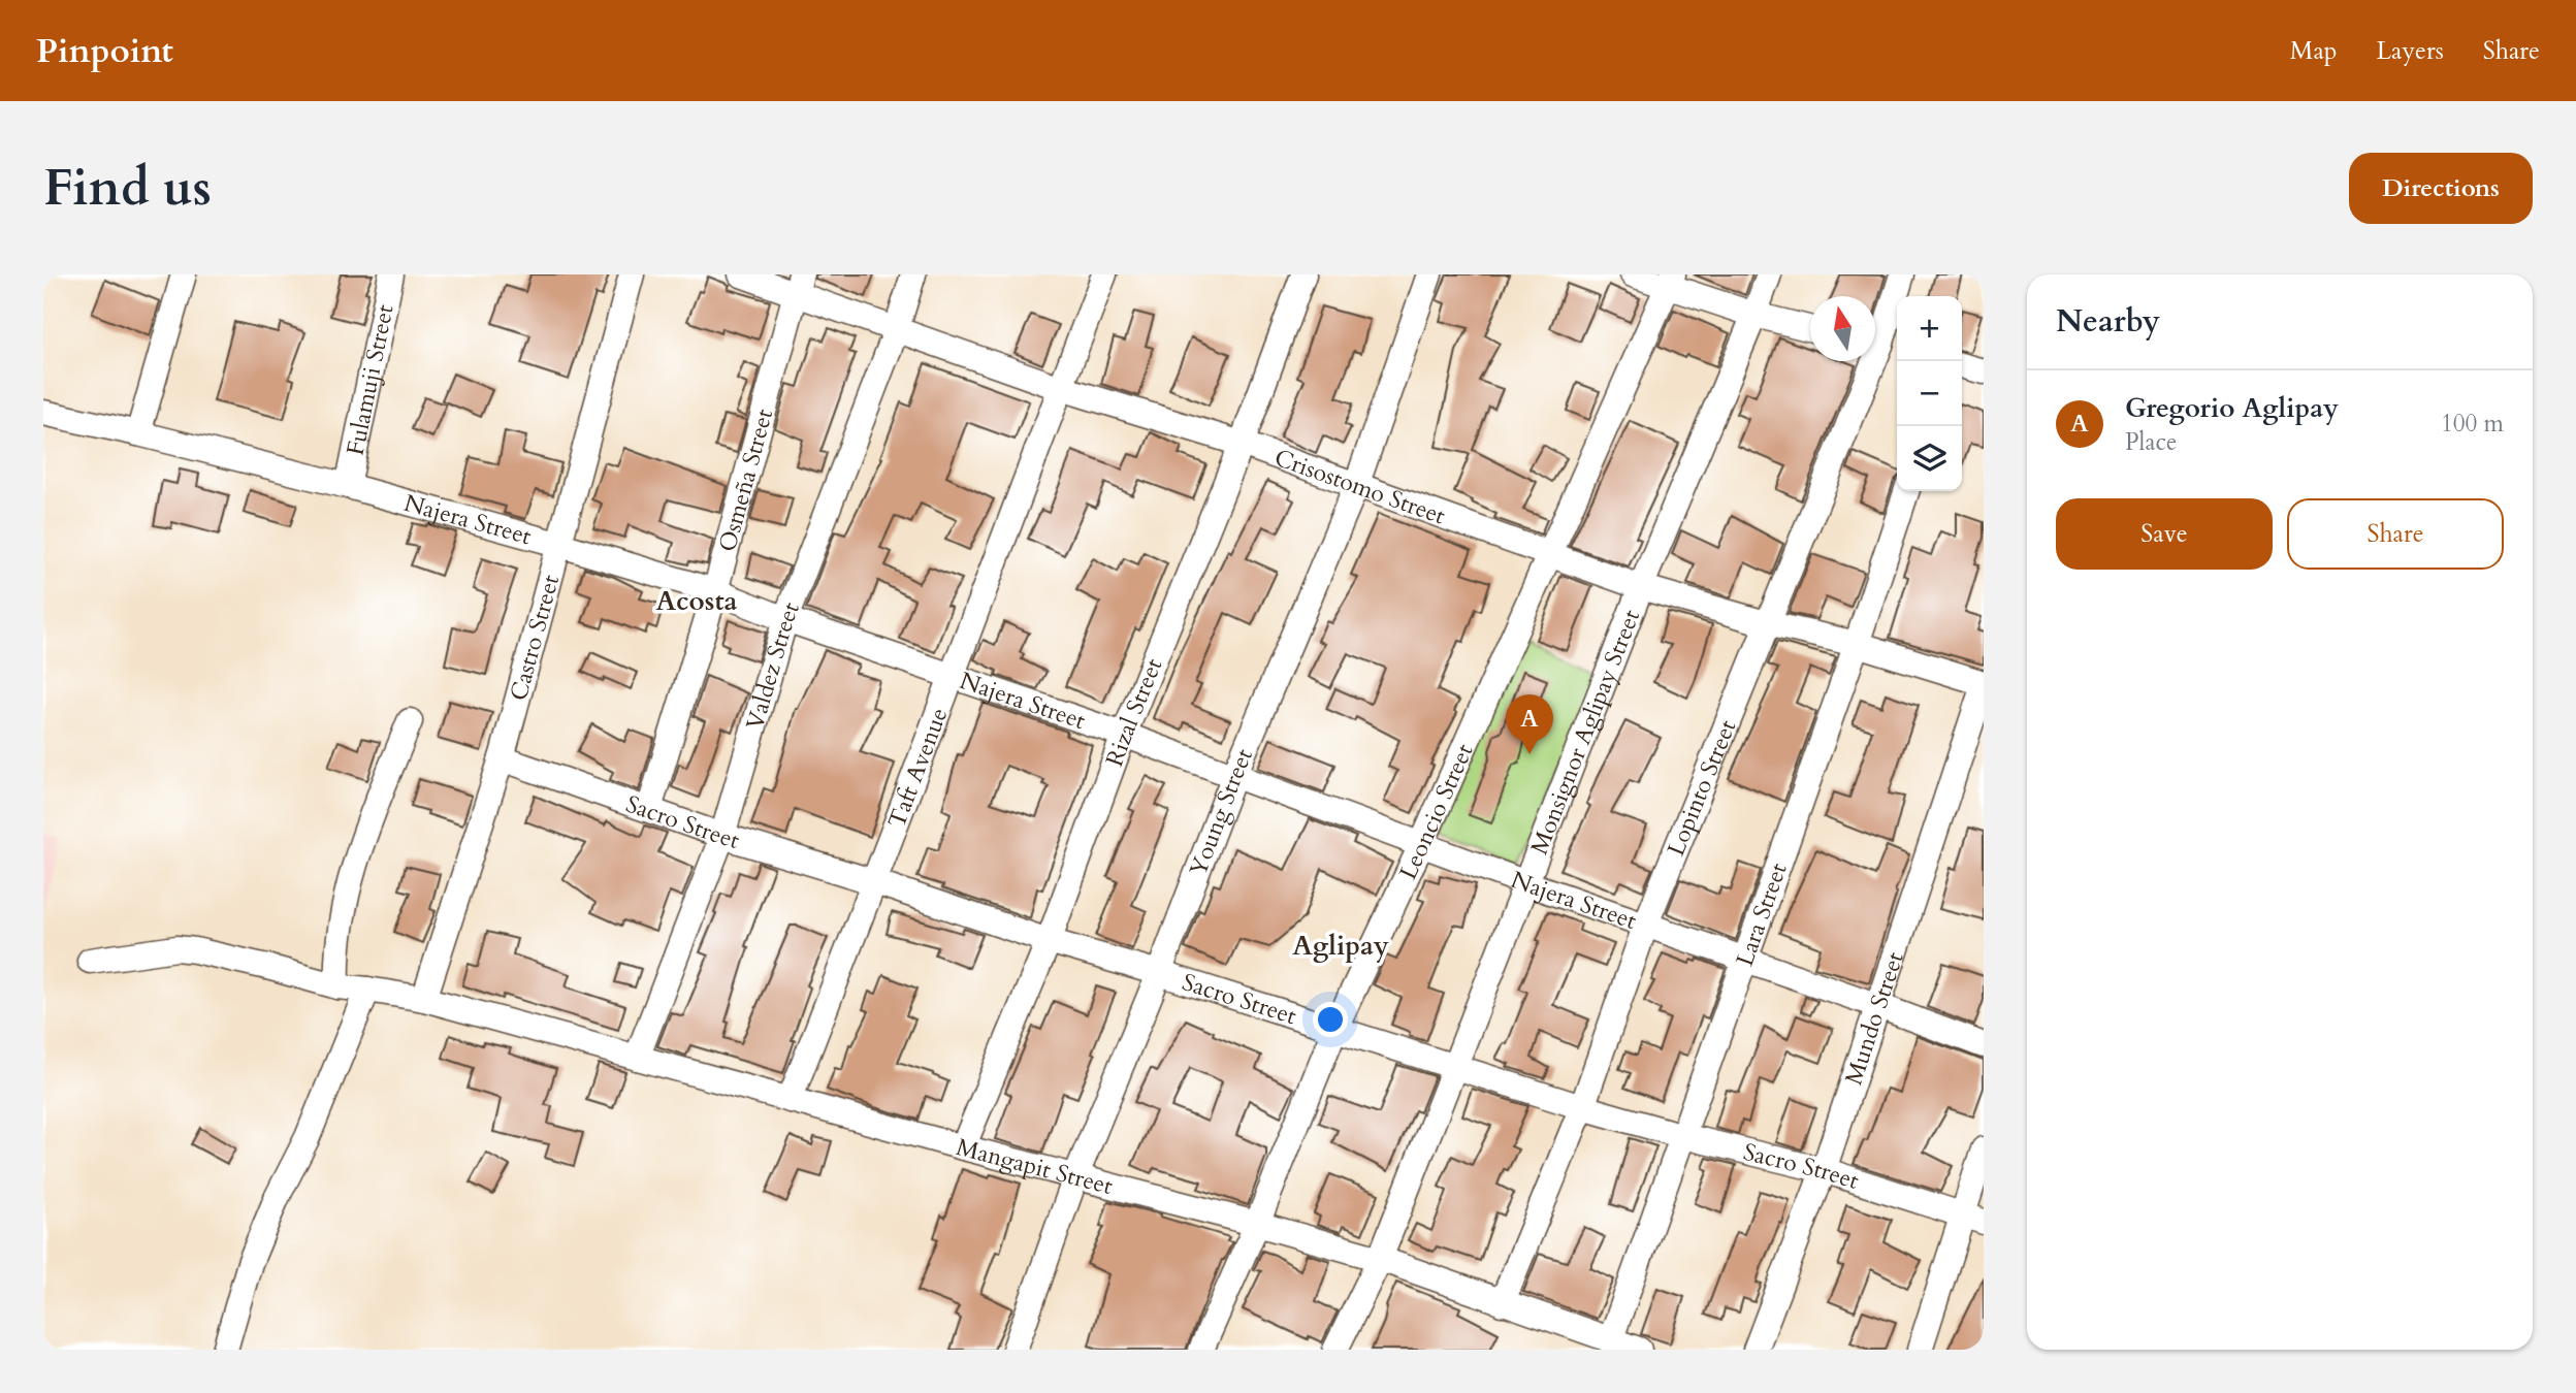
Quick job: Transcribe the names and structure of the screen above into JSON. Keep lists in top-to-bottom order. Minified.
{"streets":{"street":["Fulamuji Street","Osmeña Street","Crisostomo Street","Najera Street","Castro Street","Valdez Street","Rizal Street","Monsignor Aglipay Street","Taft Avenue","Lopinto Street","Leoncio Street","Young Street","Sacro Street","Lara Street","Mundo Street","Mangapit Street"]},"crossings":[["Fulamuji Street","Najera Street"],["Osmeña Street","Crisostomo Street"],["Osmeña Street","Najera Street"],["Osmeña Street","Sacro Street"],["Crisostomo Street","Valdez Street"],["Crisostomo Street","Rizal Street"],["Crisostomo Street","Monsignor Aglipay Street"],["Crisostomo Street","Taft Avenue"],["Crisostomo Street","Lopinto Street"],["Crisostomo Street","Leoncio Street"],["Crisostomo Street","Young Street"],["Crisostomo Street","Lara Street"],["Crisostomo Street","Mundo Street"],["Najera Street","Castro Street"],["Najera Street","Valdez Street"],["Najera Street","Rizal Street"],["Najera Street","Monsignor Aglipay Street"],["Najera Street","Taft Avenue"],["Najera Street","Lopinto Street"],["Najera Street","Leoncio Street"],["Najera Street","Young Street"],["Najera Street","Lara Street"],["Najera Street","Mundo Street"],["Castro Street","Sacro Street"],["Castro Street","Mangapit Street"],["Valdez Street","Sacro Street"],["Valdez Street","Mangapit Street"],["Rizal Street","Sacro Street"],["Rizal Street","Mangapit Street"],["Monsignor Aglipay Street","Sacro Street"],["Monsignor Aglipay Street","Mangapit Street"],["Taft Avenue","Sacro Street"],["Taft Avenue","Mangapit Street"],["Lopinto Street","Sacro Street"],["Lopinto Street","Mangapit Street"],["Leoncio Street","Sacro Street"],["Leoncio Street","Mangapit Street"],["Young Street","Sacro Street"],["Young Street","Mangapit Street"],["Sacro Street","Lara Street"],["Sacro Street","Mundo Street"],["Lara Street","Mangapit Street"]],"districts":["Acosta","Aglipay"],"north":"top","page":{"header":"Pinpoint","nav":["Map","Layers","Share"],"buttons":["Directions",["Save","Share"]],"title":"Find us","heading":"Nearby","map_buttons":["+","−"],"list":[{"mark":"A","name":"Gregorio Aglipay","note":"Place","value":"100 m"}],"pins":"A"}}
